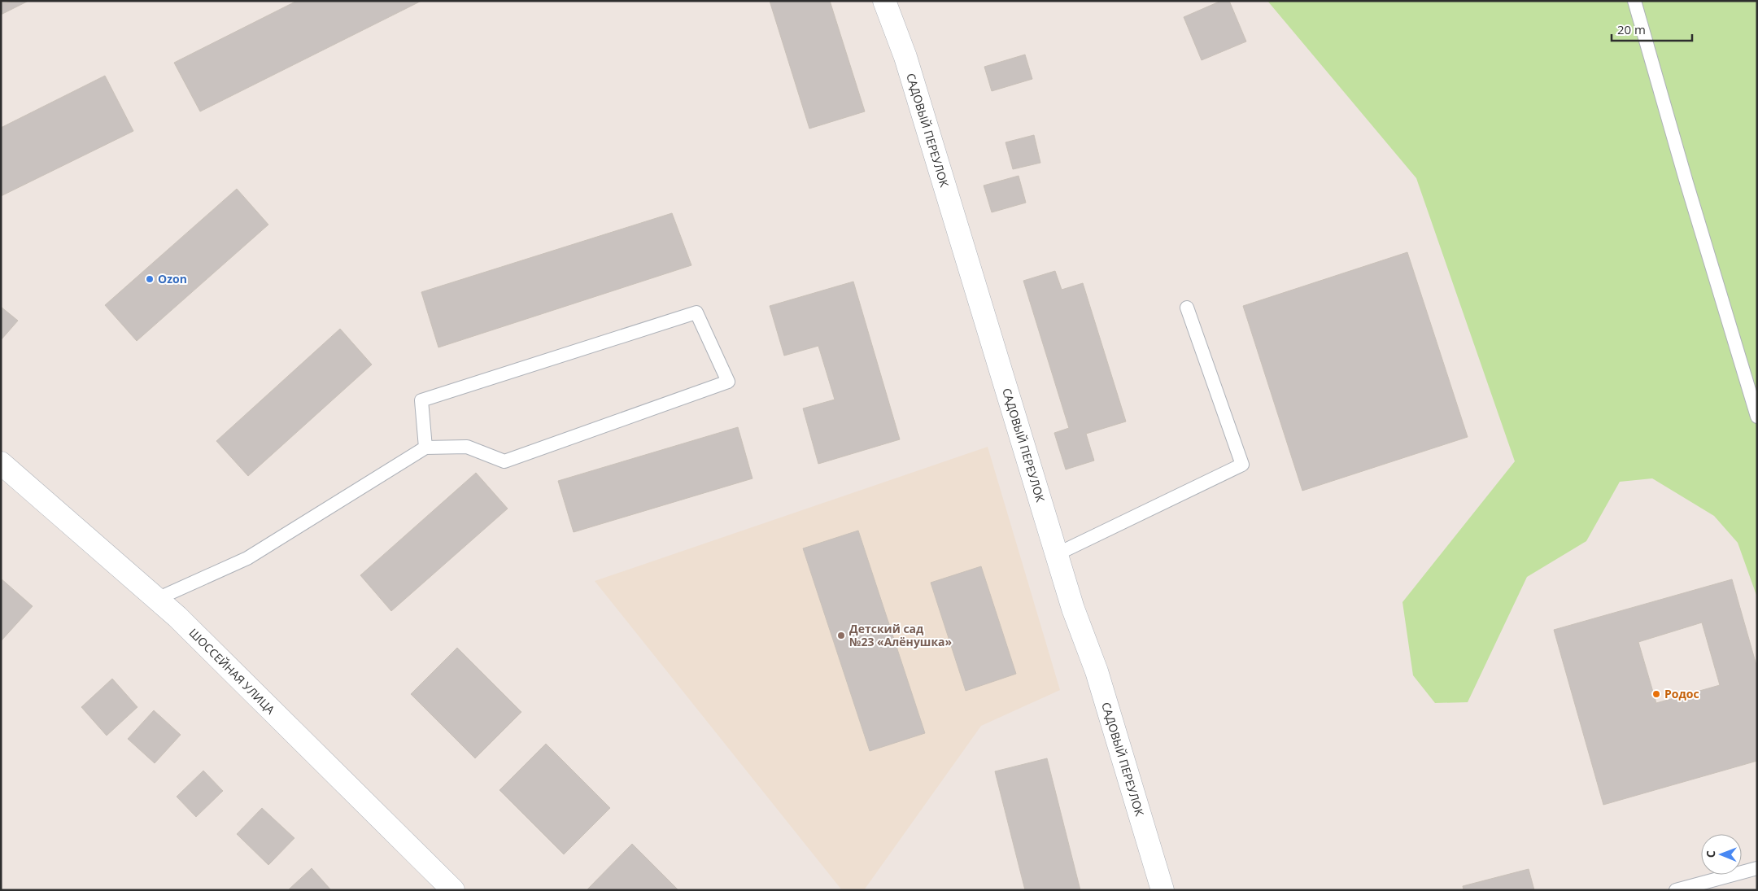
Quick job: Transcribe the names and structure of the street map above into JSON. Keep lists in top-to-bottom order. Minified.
{"streets":{"street":["САДОВЫЙ ПЕРЕУЛОК","ШОССЕЙНАЯ УЛИЦА"]},"places":["Ozon","Детский сад №23 «Алёнушка»","Родос"],"scale_bar":"20 m","north":"left"}
